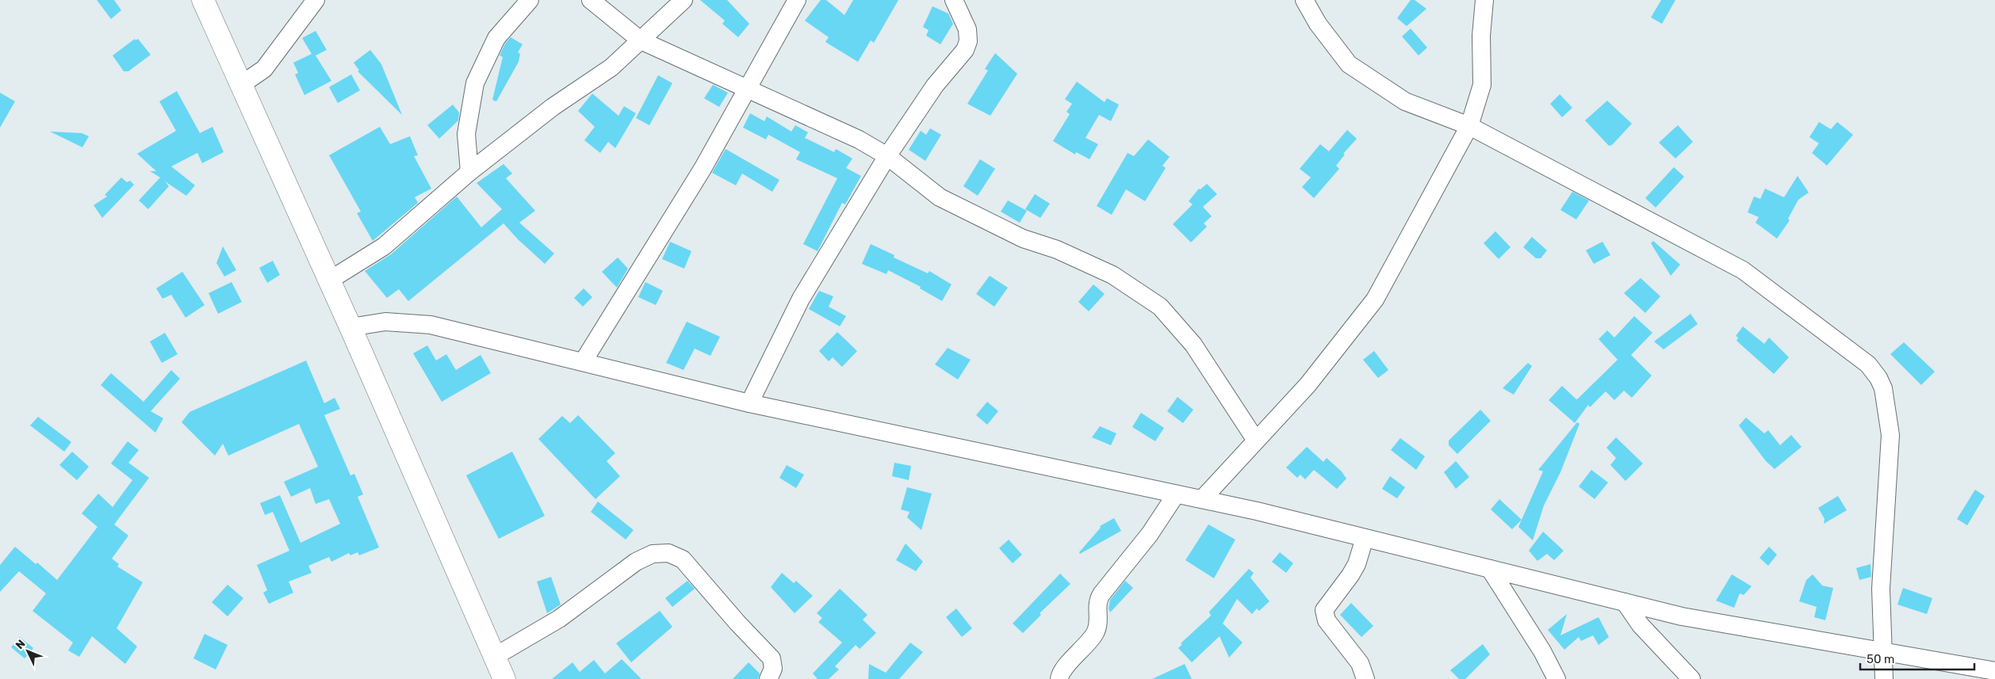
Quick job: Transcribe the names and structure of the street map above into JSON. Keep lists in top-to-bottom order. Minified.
{"scale_bar":"50 m","north":"top left"}
